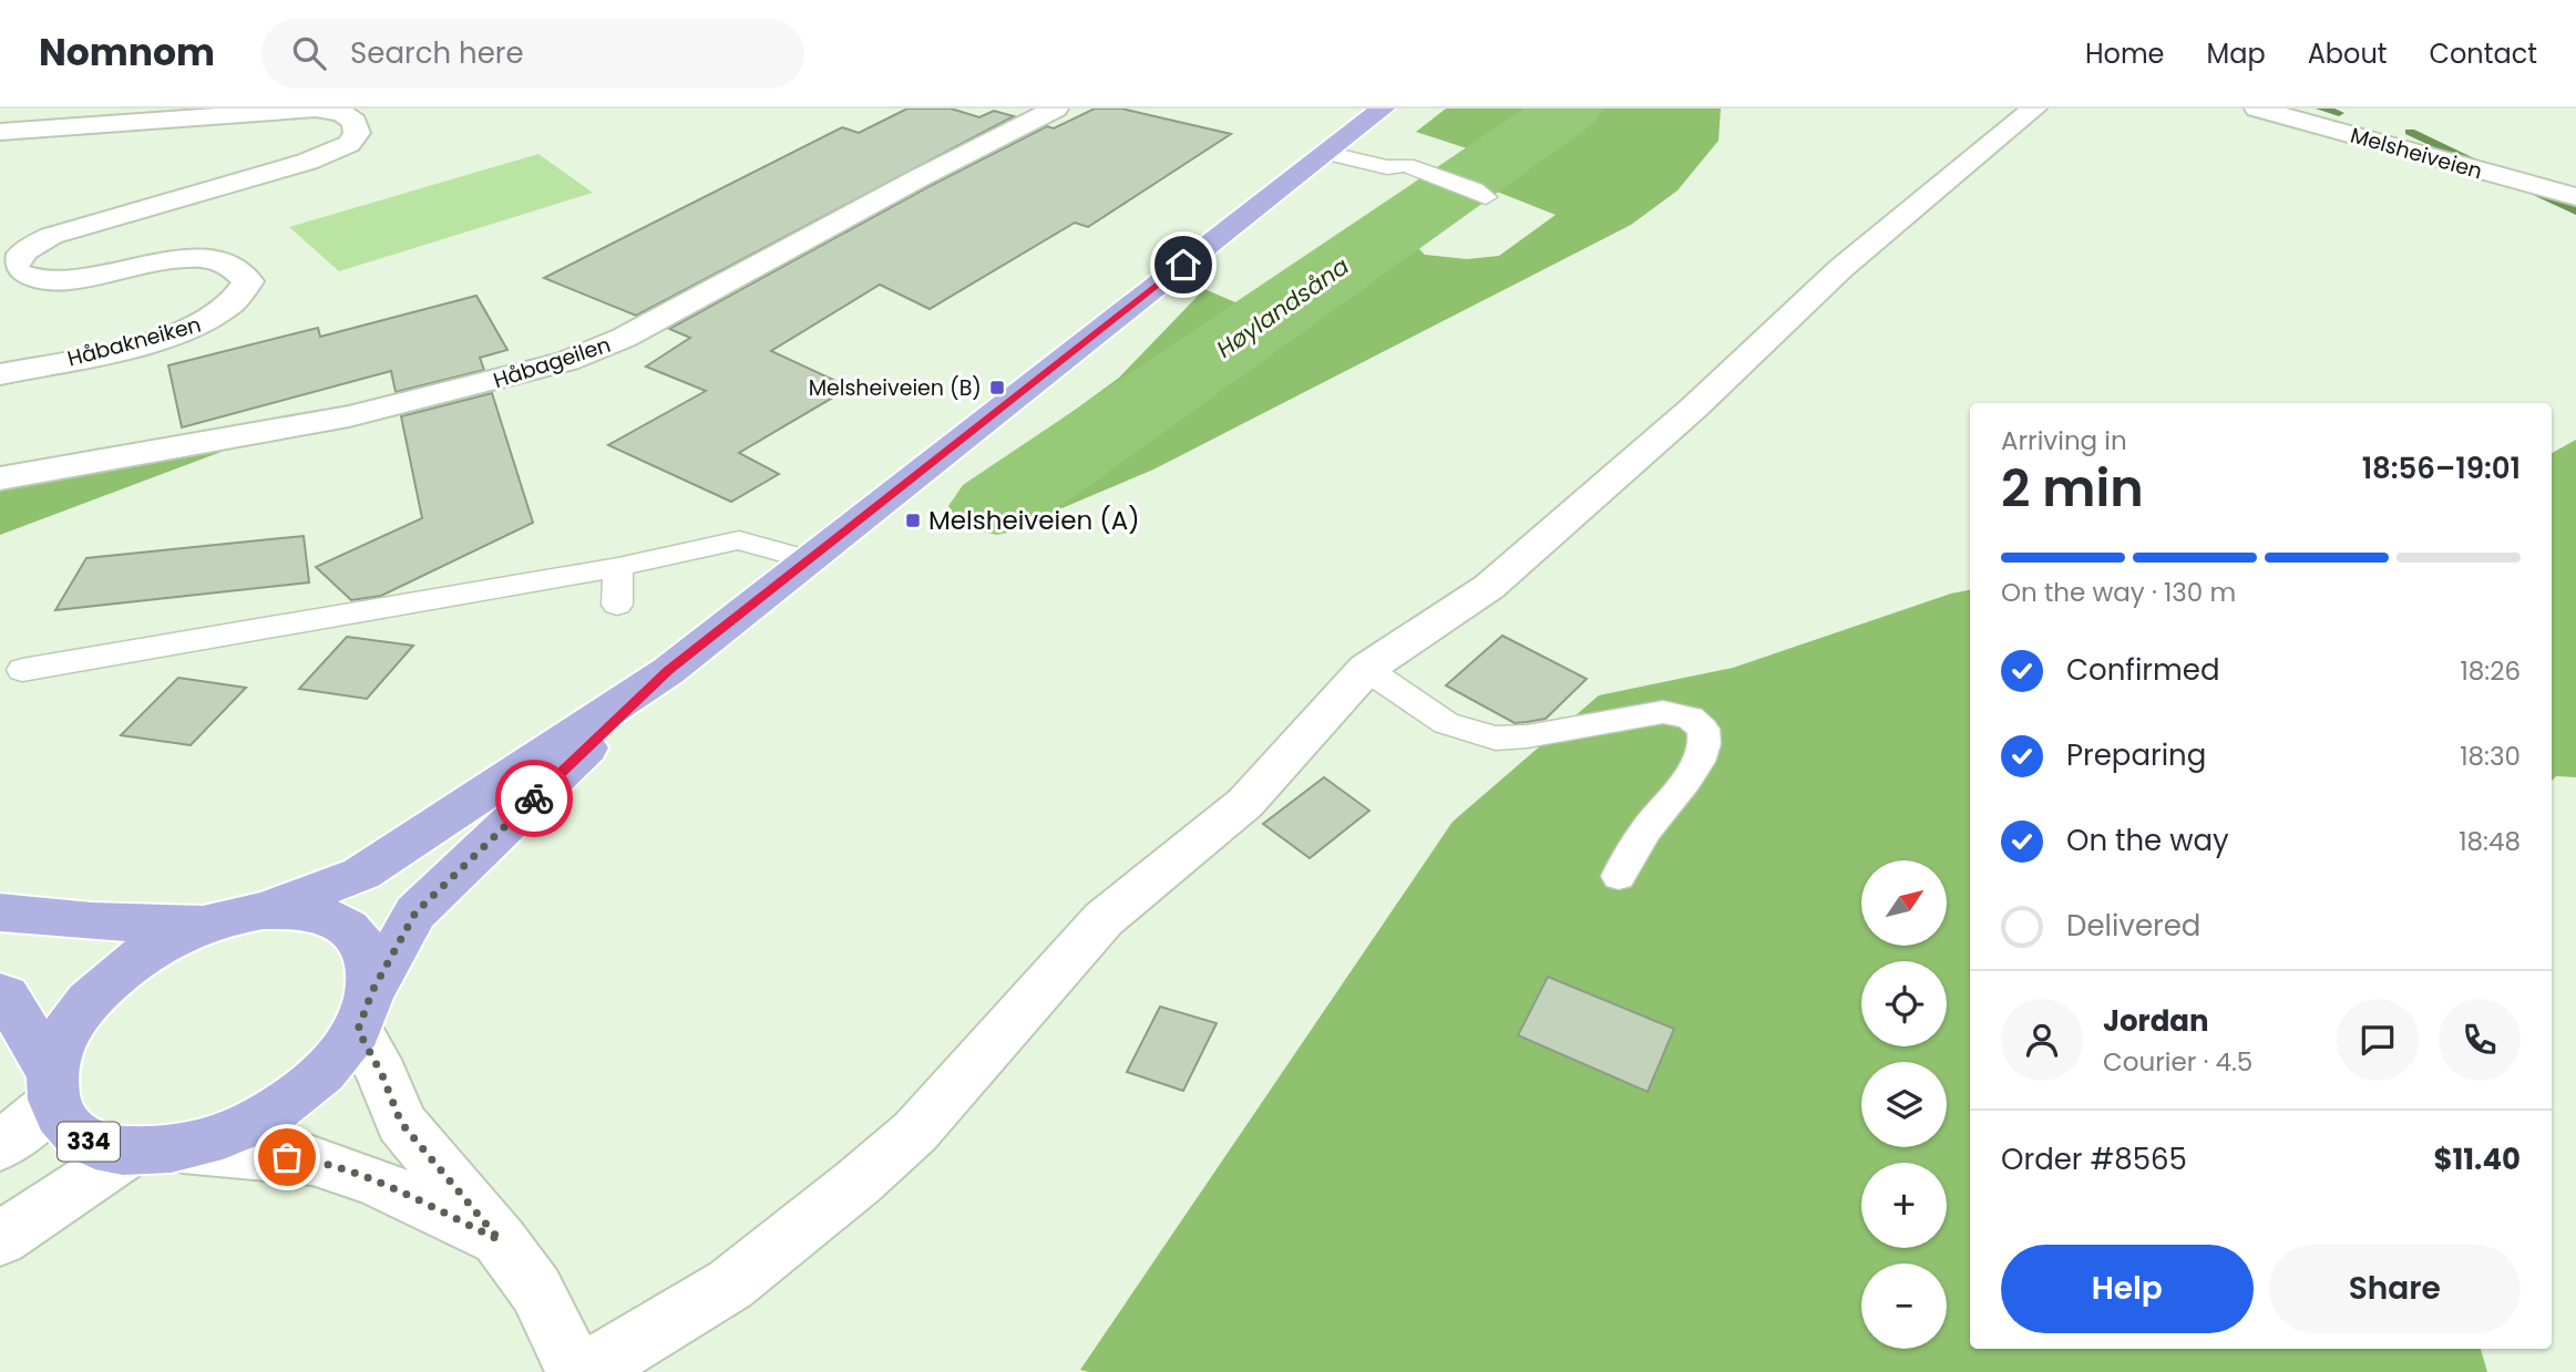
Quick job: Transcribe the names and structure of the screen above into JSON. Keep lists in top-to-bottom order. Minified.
{"streets":{"main road":["334"],"street":["Melsheiveien","Håbakneiken","Håbageilen"]},"water":["Høylandsåna"],"places":{"transit":["Melsheiveien (B)","Melsheiveien (A)"]},"north":"top right","page":{"header":"Nomnom","search":"Search here","nav":["Home","Map","About","Contact"],"heading":["2 min","Arriving in","18:56–19:01"],"panel":["Jordan","Courier · 4.5","Order #8565","$11.40"],"bar":"On the way · 130 m","list":[["Confirmed","18:26"],["Preparing","18:30"],["On the way","18:48"],"Delivered"],"map_buttons":["+","−"],"buttons":["Help","Share"]}}
